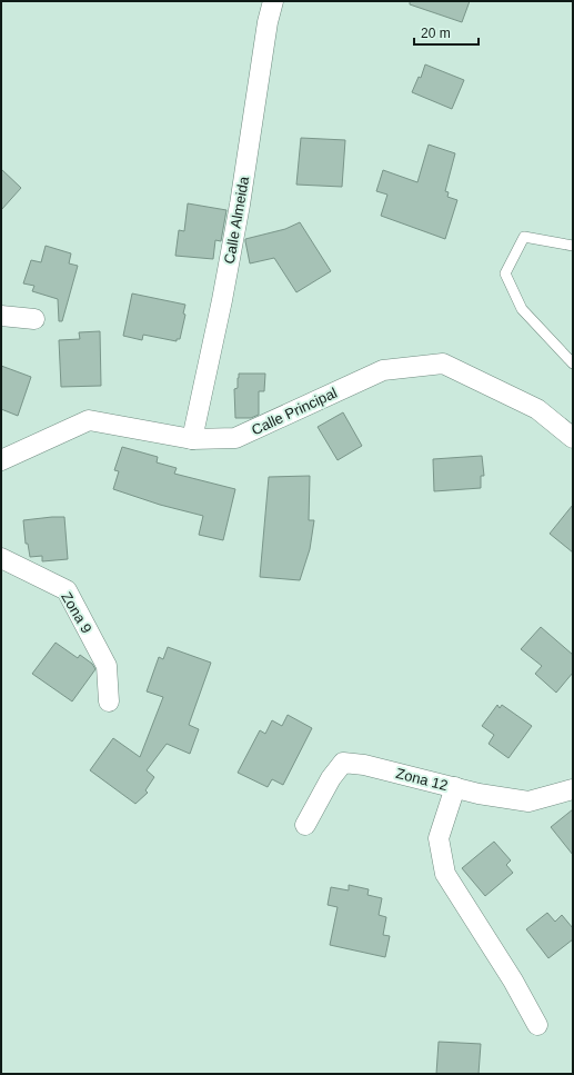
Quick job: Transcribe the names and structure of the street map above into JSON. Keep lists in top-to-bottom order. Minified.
{"streets":{"street":["Calle Almeida","Calle Principal","Zona 9","Zona 12"]},"crossings":[["Calle Almeida","Calle Principal"]],"scale_bar":"20 m"}
